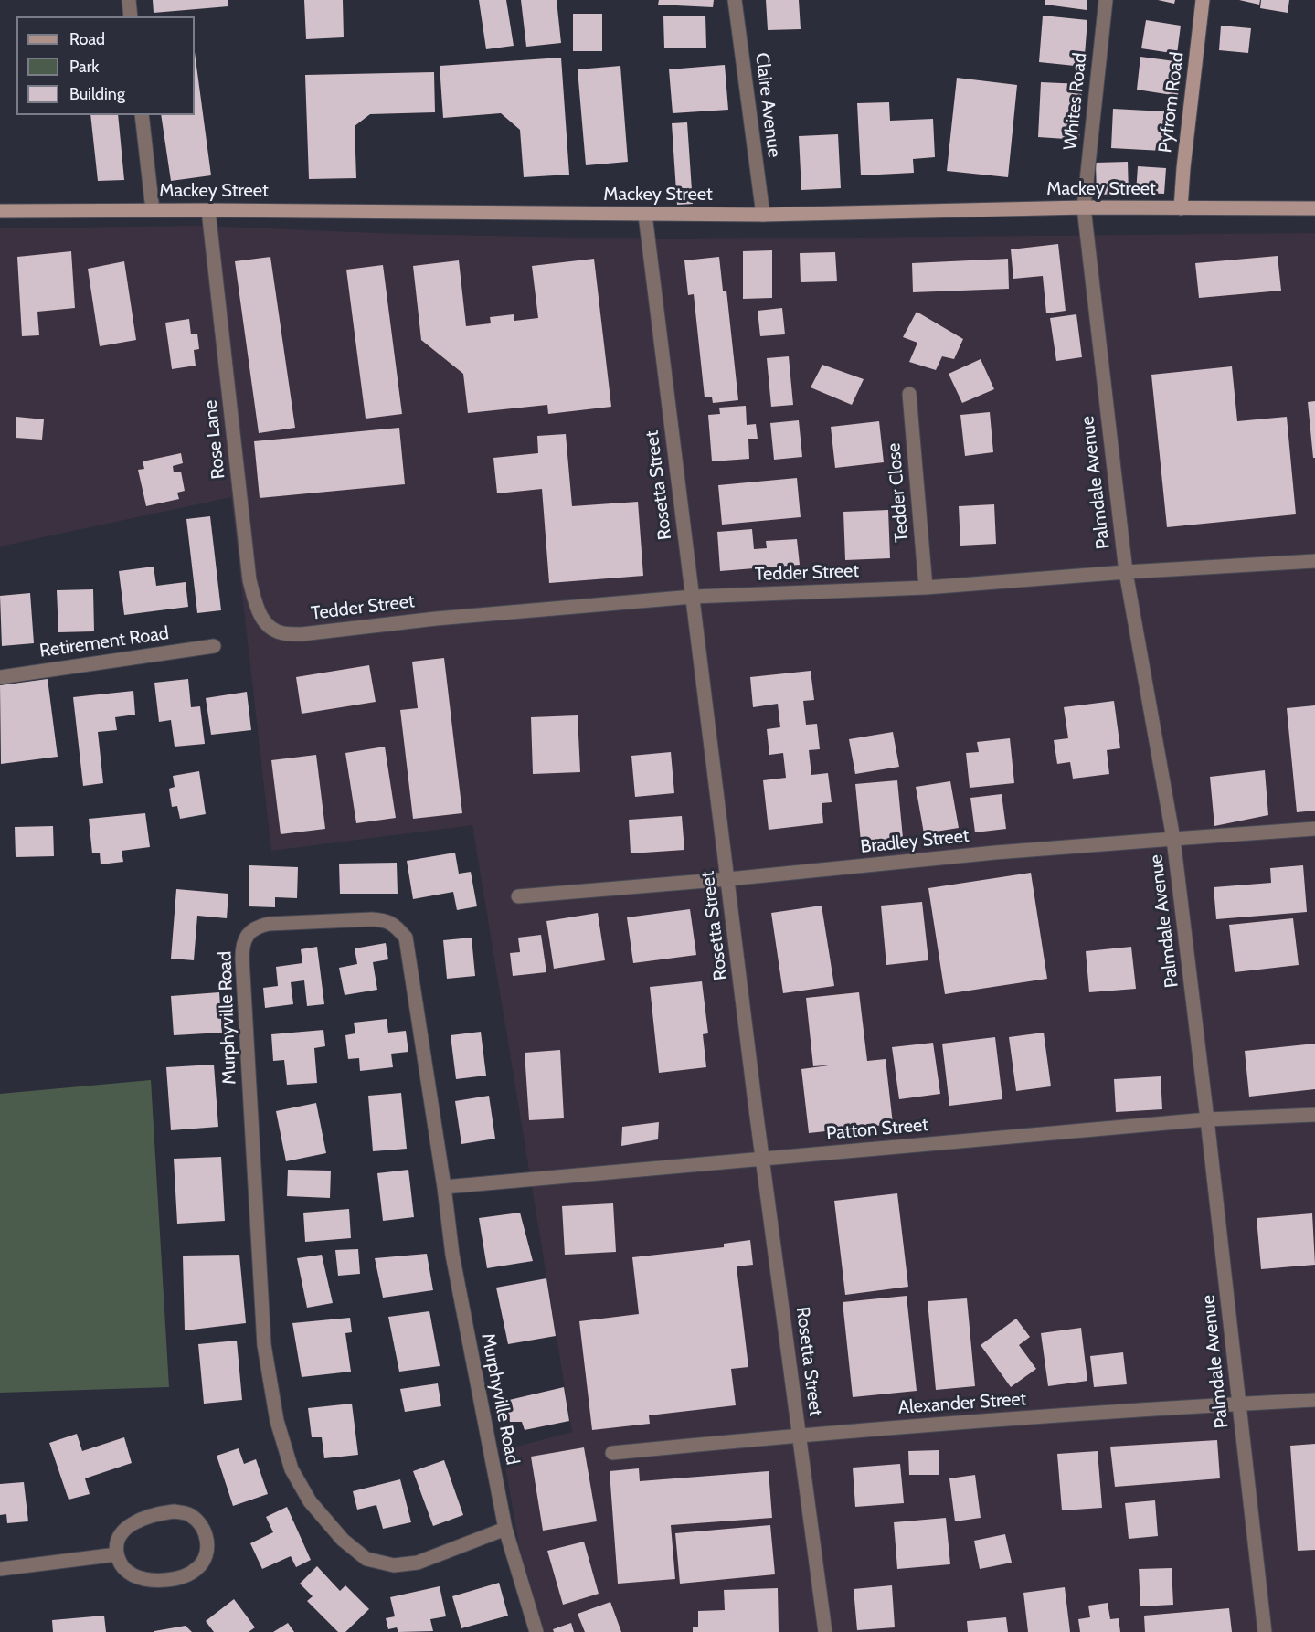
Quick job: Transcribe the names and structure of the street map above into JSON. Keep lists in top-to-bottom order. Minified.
{"streets":{"main road":["Pyfrom Road","Mackey Street"],"street":["Whites Road","Claire Avenue","Rose Lane","Palmdale Avenue","Rosetta Street","Tedder Close","Tedder Street","Retirement Road","Bradley Street","Murphyville Road","Patton Street","Alexander Street"]},"crossings":[["Whites Road","Mackey Street"],["Whites Road","Palmdale Avenue"],["Pyfrom Road","Mackey Street"],["Claire Avenue","Mackey Street"],["Mackey Street","Rose Lane"],["Mackey Street","Palmdale Avenue"],["Mackey Street","Rosetta Street"],["Rose Lane","Tedder Street"],["Palmdale Avenue","Tedder Street"],["Palmdale Avenue","Bradley Street"],["Palmdale Avenue","Patton Street"],["Palmdale Avenue","Alexander Street"],["Rosetta Street","Tedder Street"],["Rosetta Street","Bradley Street"],["Rosetta Street","Patton Street"],["Rosetta Street","Alexander Street"],["Tedder Close","Tedder Street"],["Murphyville Road","Patton Street"]],"legend":["Road","Park","Building"]}
